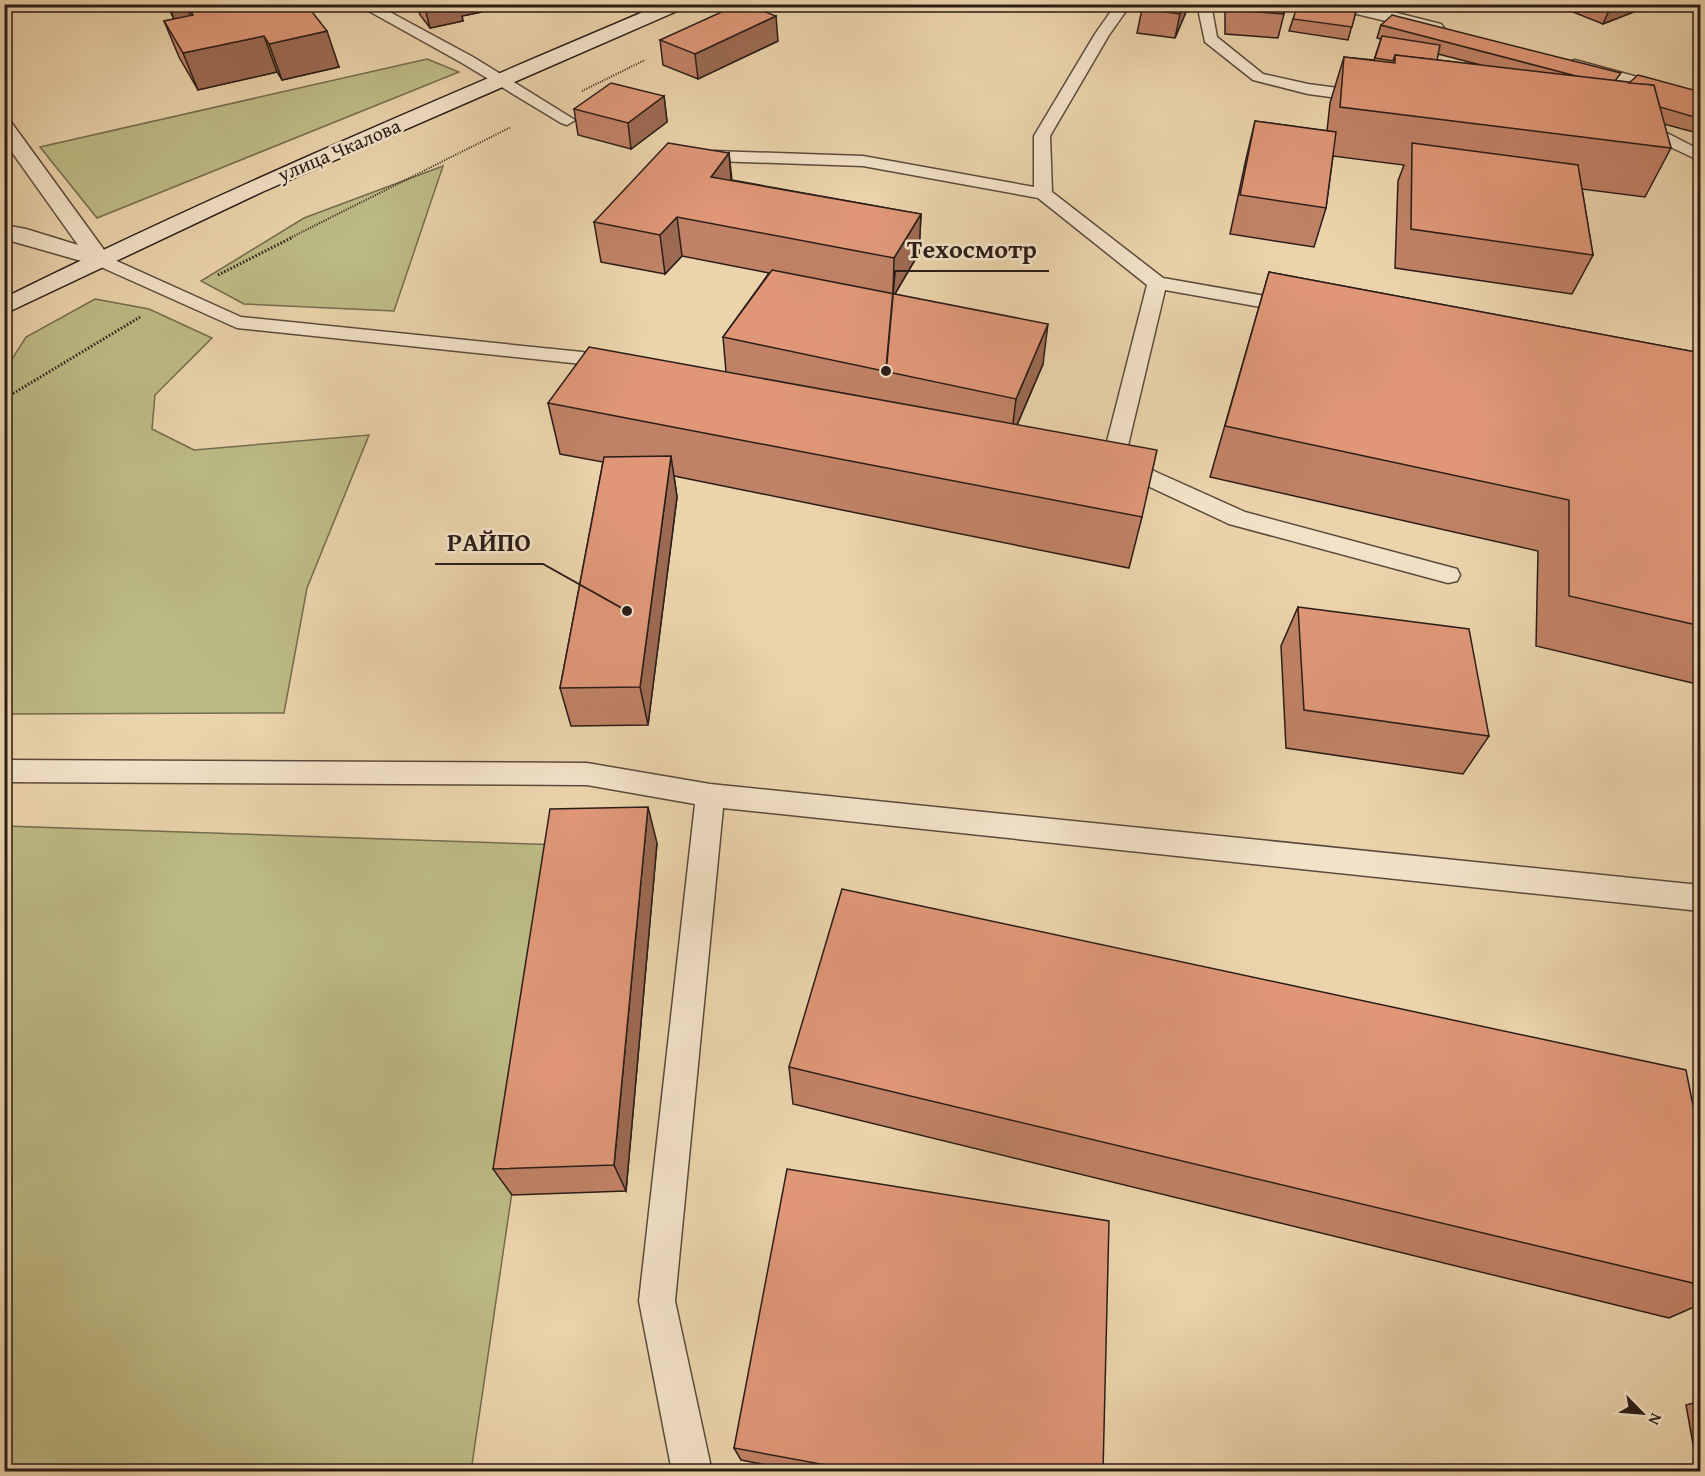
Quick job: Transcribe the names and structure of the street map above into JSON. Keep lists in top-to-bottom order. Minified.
{"streets":{"main road":["улица Чкалова"]},"places":["Техосмотр","РАЙПО"],"north":"bottom right"}
